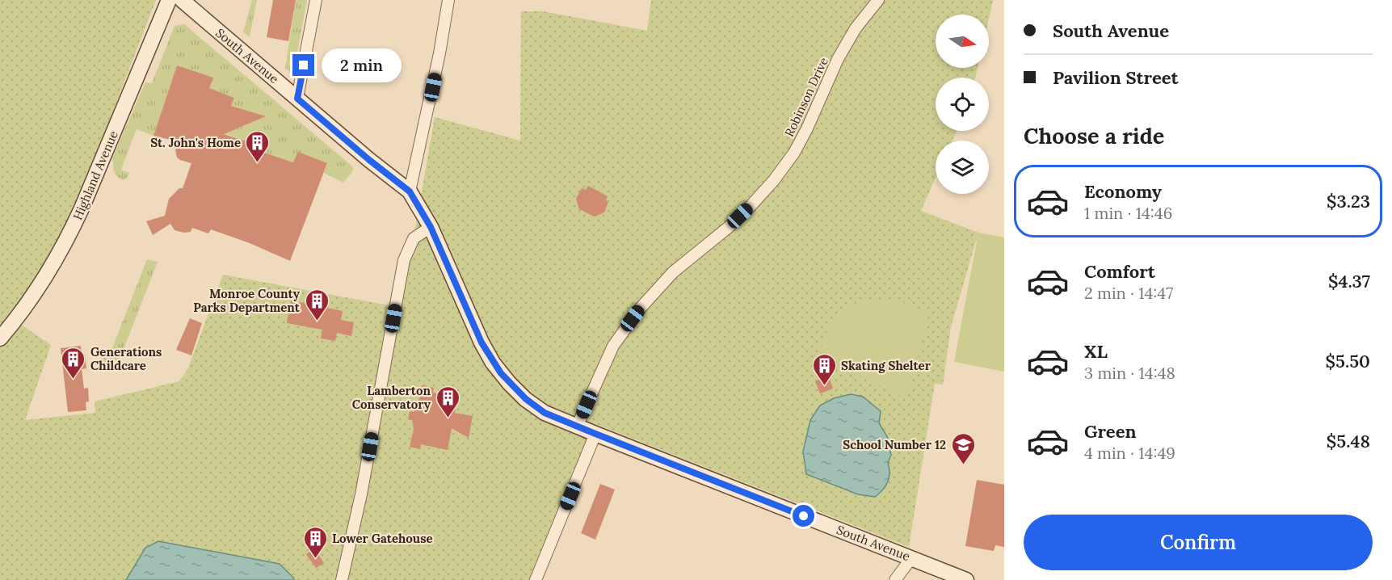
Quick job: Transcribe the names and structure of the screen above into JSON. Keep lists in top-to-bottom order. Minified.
{"streets":{"main road":["South Avenue","Highland Avenue"],"street":["Robinson Drive"]},"crossings":[["South Avenue","Robinson Drive"]],"places":{"building":["St. John's Home","Monroe County Parks Department","Generations Childcare","Skating Shelter","Lamberton Conservatory","Lower Gatehouse"],"school or university":["School Number 12"]},"north":"right","page":{"banner":["South Avenue","Pavilion Street"],"bubble":"2 min","heading":"Choose a ride","list":[{"name":"Economy","note":"1 min · 14:46","value":"$3.23"},{"name":"Comfort","note":"2 min · 14:47","value":"$4.37"},{"name":"XL","note":"3 min · 14:48","value":"$5.50"},{"name":"Green","note":"4 min · 14:49","value":"$5.48"}],"buttons":"Confirm"}}
